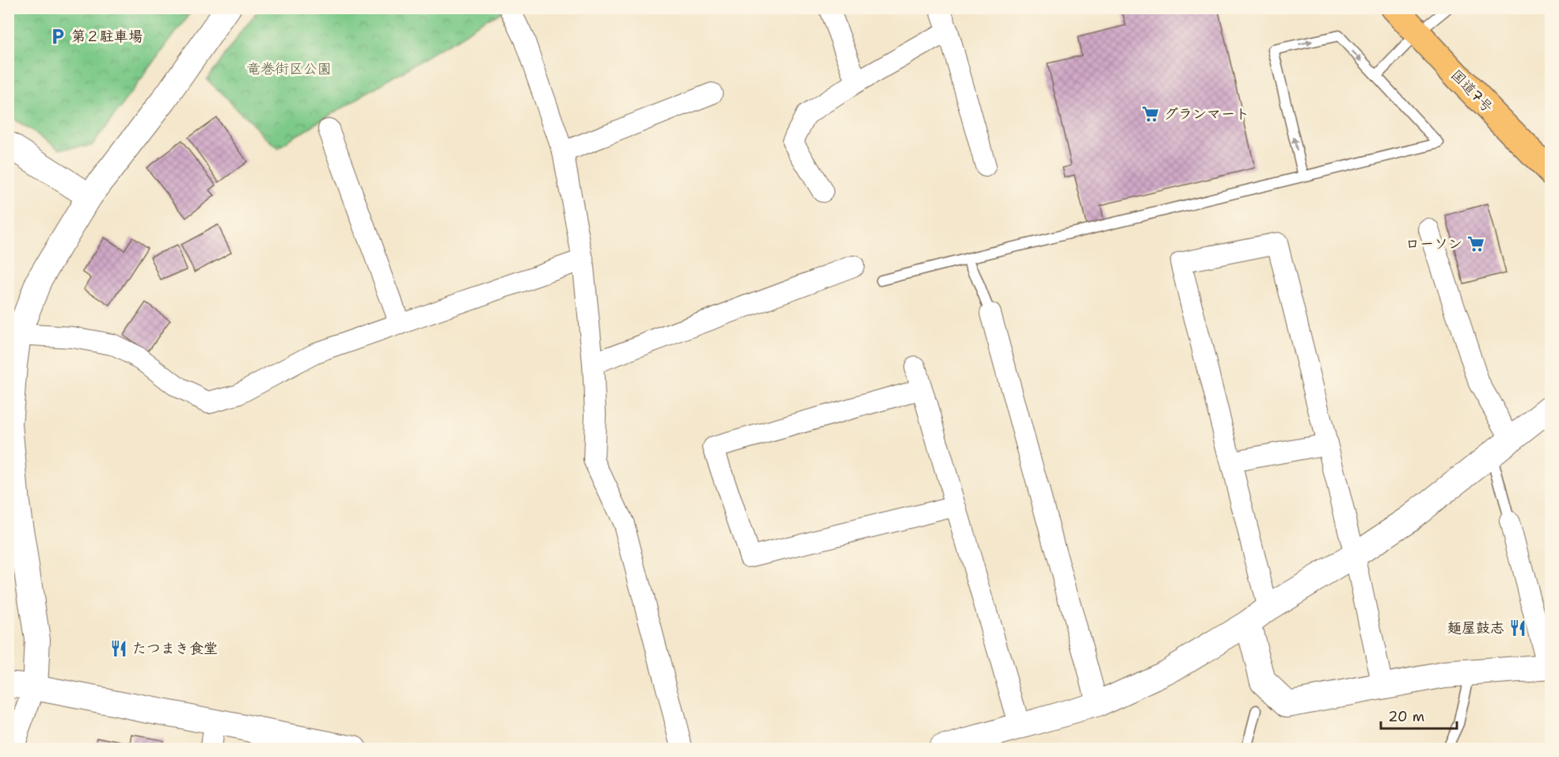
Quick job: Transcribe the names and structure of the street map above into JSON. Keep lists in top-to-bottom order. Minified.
{"streets":{"highway":["国道7号"]},"parks":["竜巻街区公園"],"places":{"parking":["第２駐車場"],"supermarket":["グランマート","ローソン"],"restaurant":["麺屋鼓志","たつまき食堂"]},"scale_bar":"20 m"}
